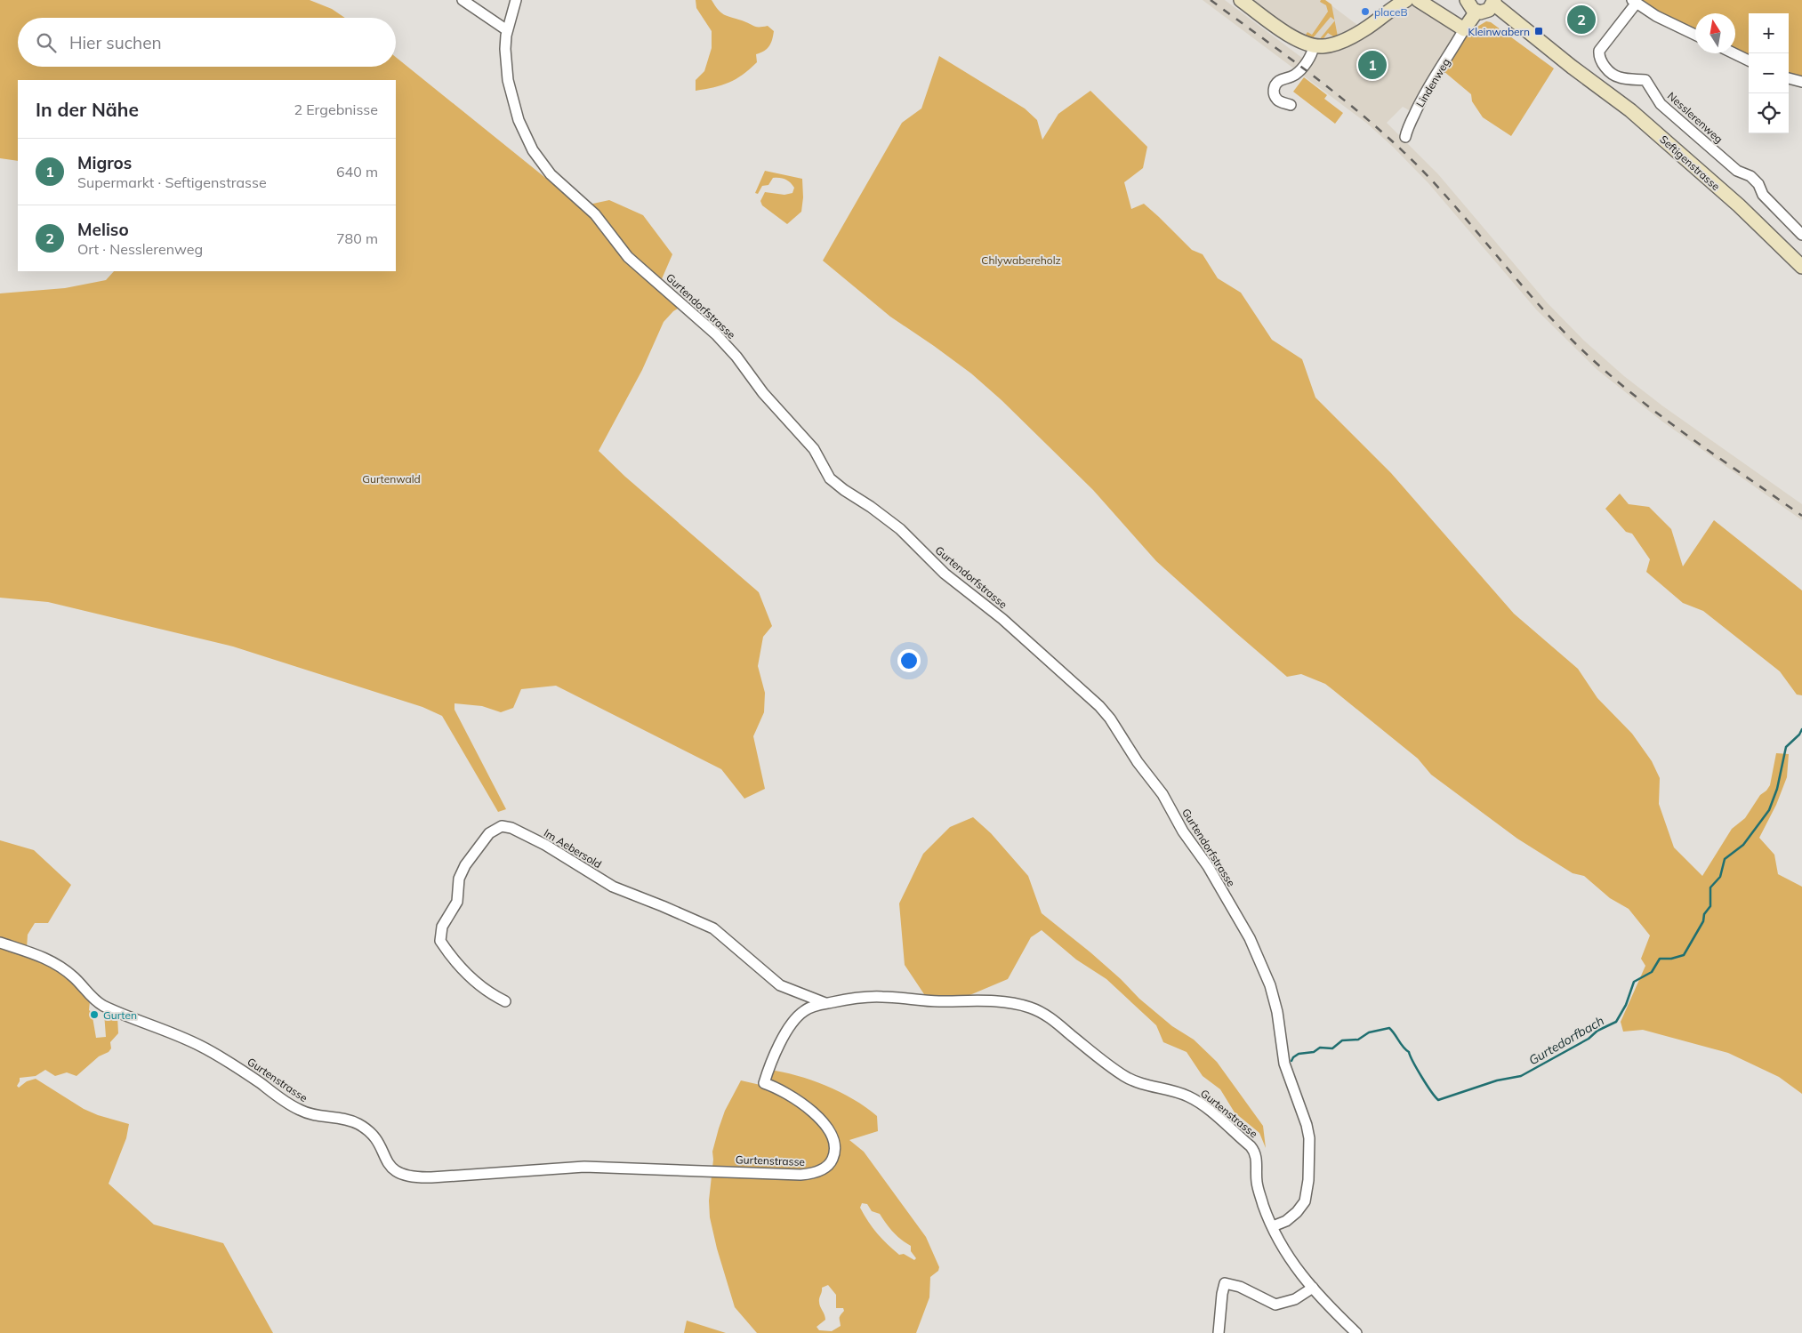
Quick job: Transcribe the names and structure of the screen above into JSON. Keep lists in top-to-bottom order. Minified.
{"streets":{"main road":["Lindenweg","Seftigenstrasse"],"street":["Nesslerenweg","Gurtendorfstrasse","Im Aebersold","Gurtenstrasse"]},"crossings":[["Lindenweg","Seftigenstrasse"],["Gurtendorfstrasse","Gurtenstrasse"],["Im Aebersold","Gurtenstrasse"]],"water":["Gurtedorfbach"],"parks":["Chlywabereholz","Gurtenwald"],"places":{"other":["placeB","Gurten"],"transit":["Kleinwabern"]},"north":"top","page":{"pins":["2","1"],"map_buttons":["+","−"],"search":"Hier suchen","heading":["In der Nähe","2 Ergebnisse"],"list":[{"mark":"1","name":"Migros","note":"Supermarkt · Seftigenstrasse","value":"640 m"},{"mark":"2","name":"Meliso","note":"Ort · Nesslerenweg","value":"780 m"}]}}
